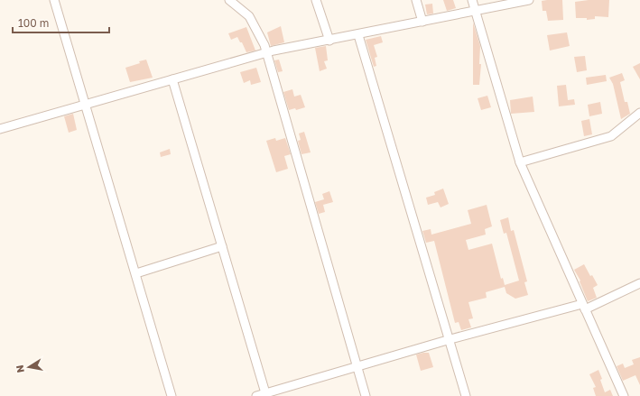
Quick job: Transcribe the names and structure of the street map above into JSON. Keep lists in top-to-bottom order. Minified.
{"scale_bar":"100 m","north":"left"}
